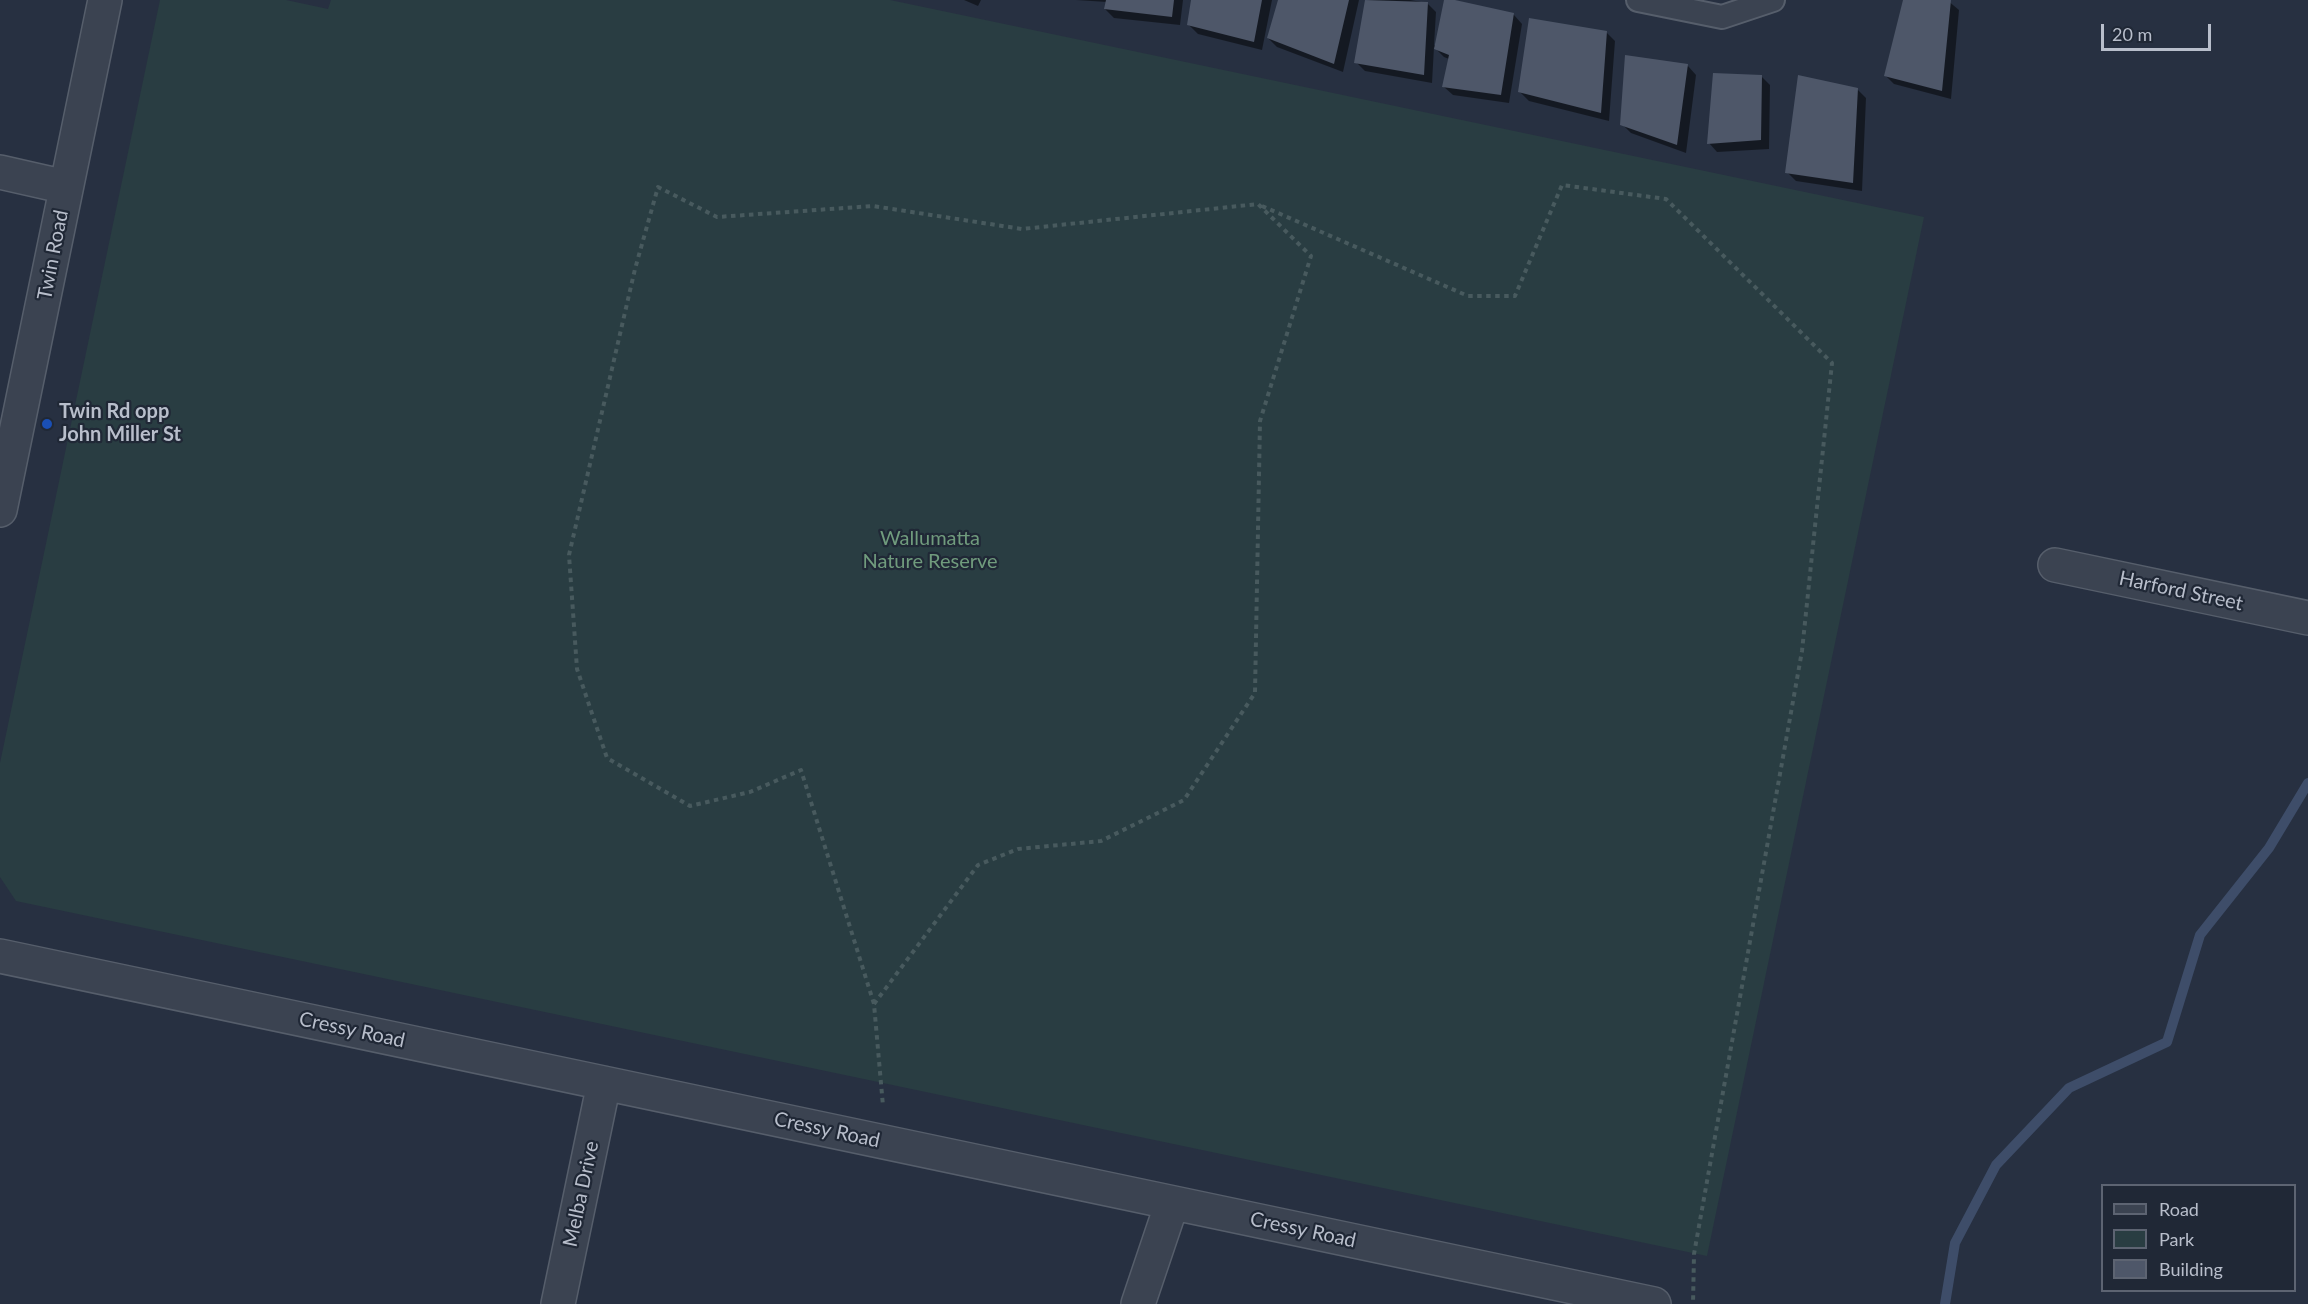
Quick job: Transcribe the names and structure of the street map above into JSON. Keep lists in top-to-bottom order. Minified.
{"streets":{"street":["Twin Road","Harford Street","Cressy Road","Melba Drive"]},"crossings":[["Cressy Road","Melba Drive"]],"parks":["Wallumatta Nature Reserve"],"places":["Twin Rd opp John Miller St"],"legend":["Road","Park","Building"],"scale_bar":"20 m"}
